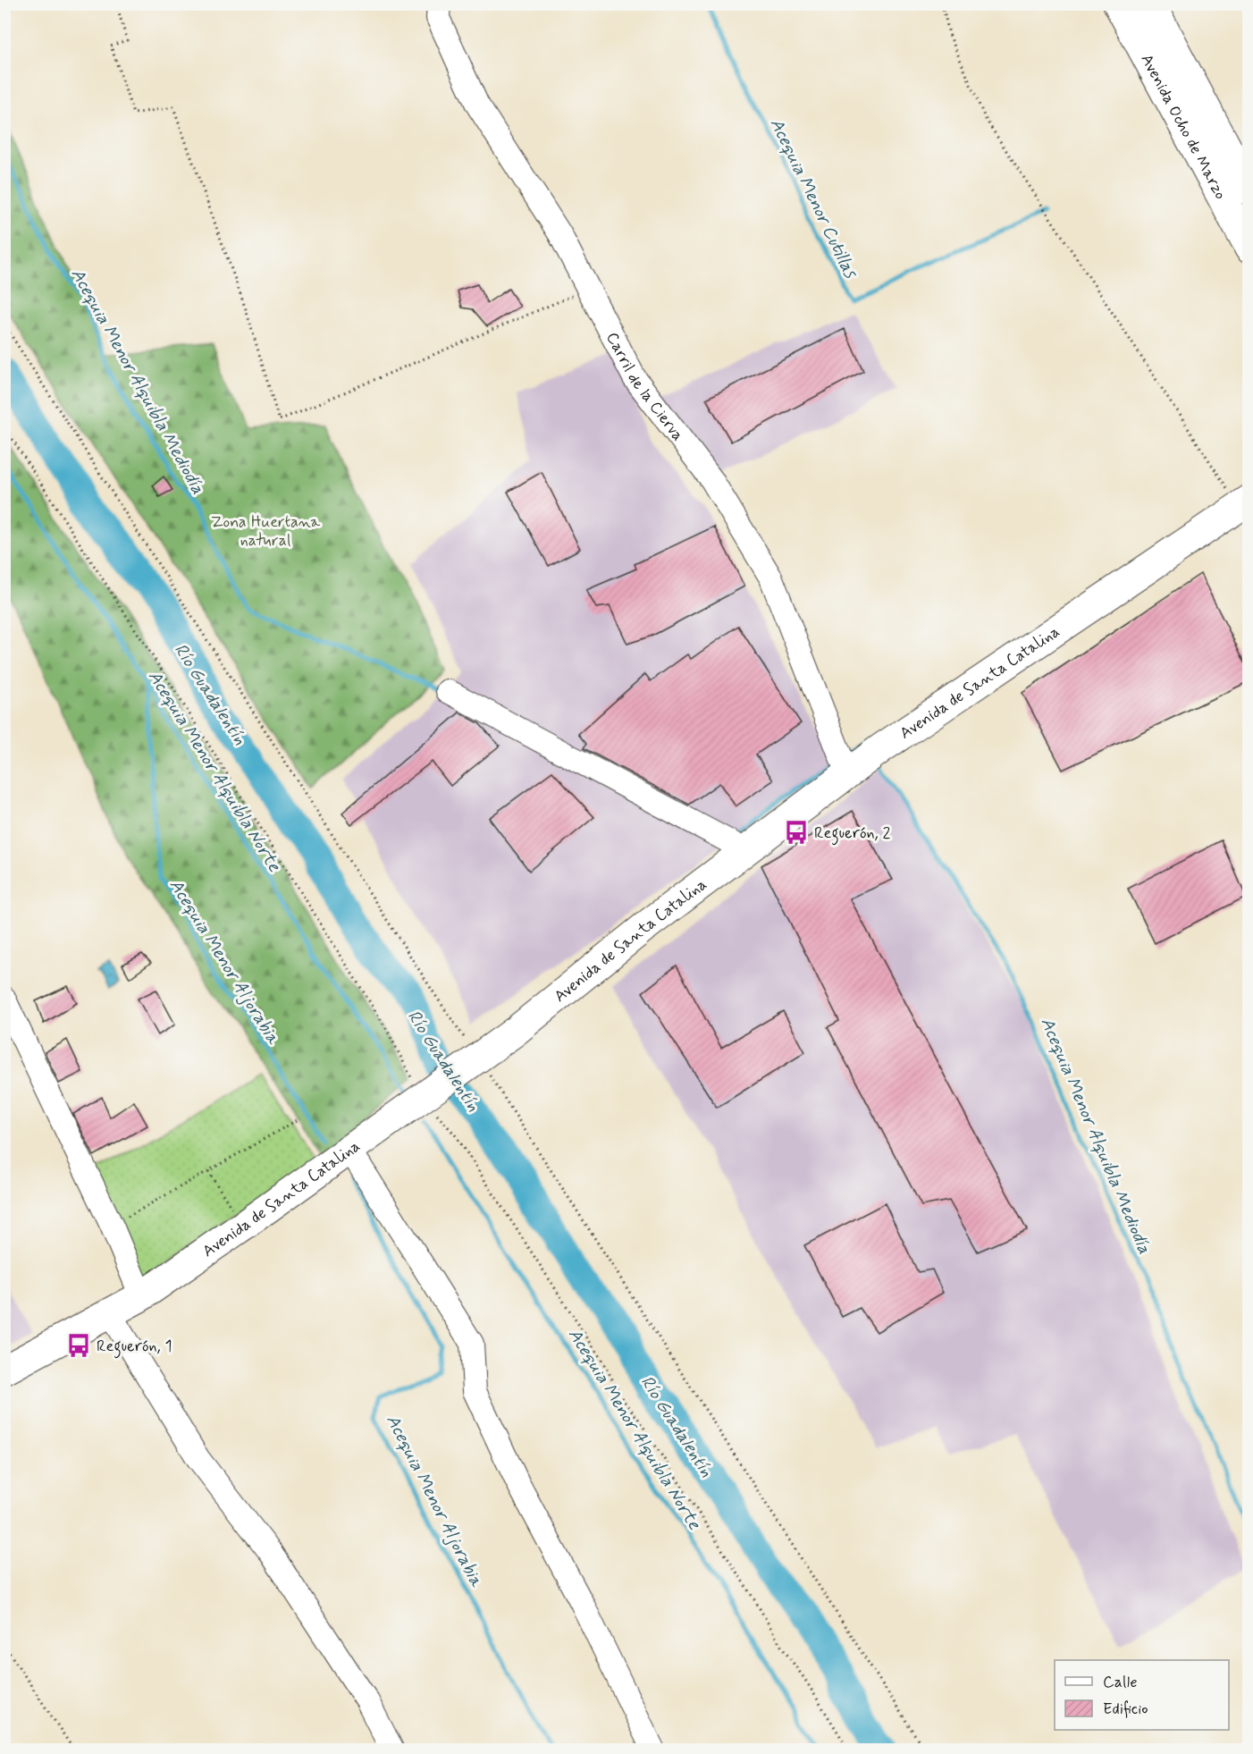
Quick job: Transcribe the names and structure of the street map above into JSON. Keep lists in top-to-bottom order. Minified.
{"streets":{"main road":["Avenida Ocho de Marzo","Avenida de Santa Catalina"],"street":["Carril de la Cierva"]},"crossings":[["Carril de la Cierva","Avenida de Santa Catalina"]],"water":["Acequia Menor Cutillas","Acequia Menor Alquibla Mediodía","Río Guadalentín","Acequia Menor Alquibla Norte","Acequia Menor Aljorabia"],"parks":["Zona Huertana natural"],"places":{"bus stop":["Reguerón, 2","Reguerón, 1"]},"legend":["Calle","Edificio"]}
